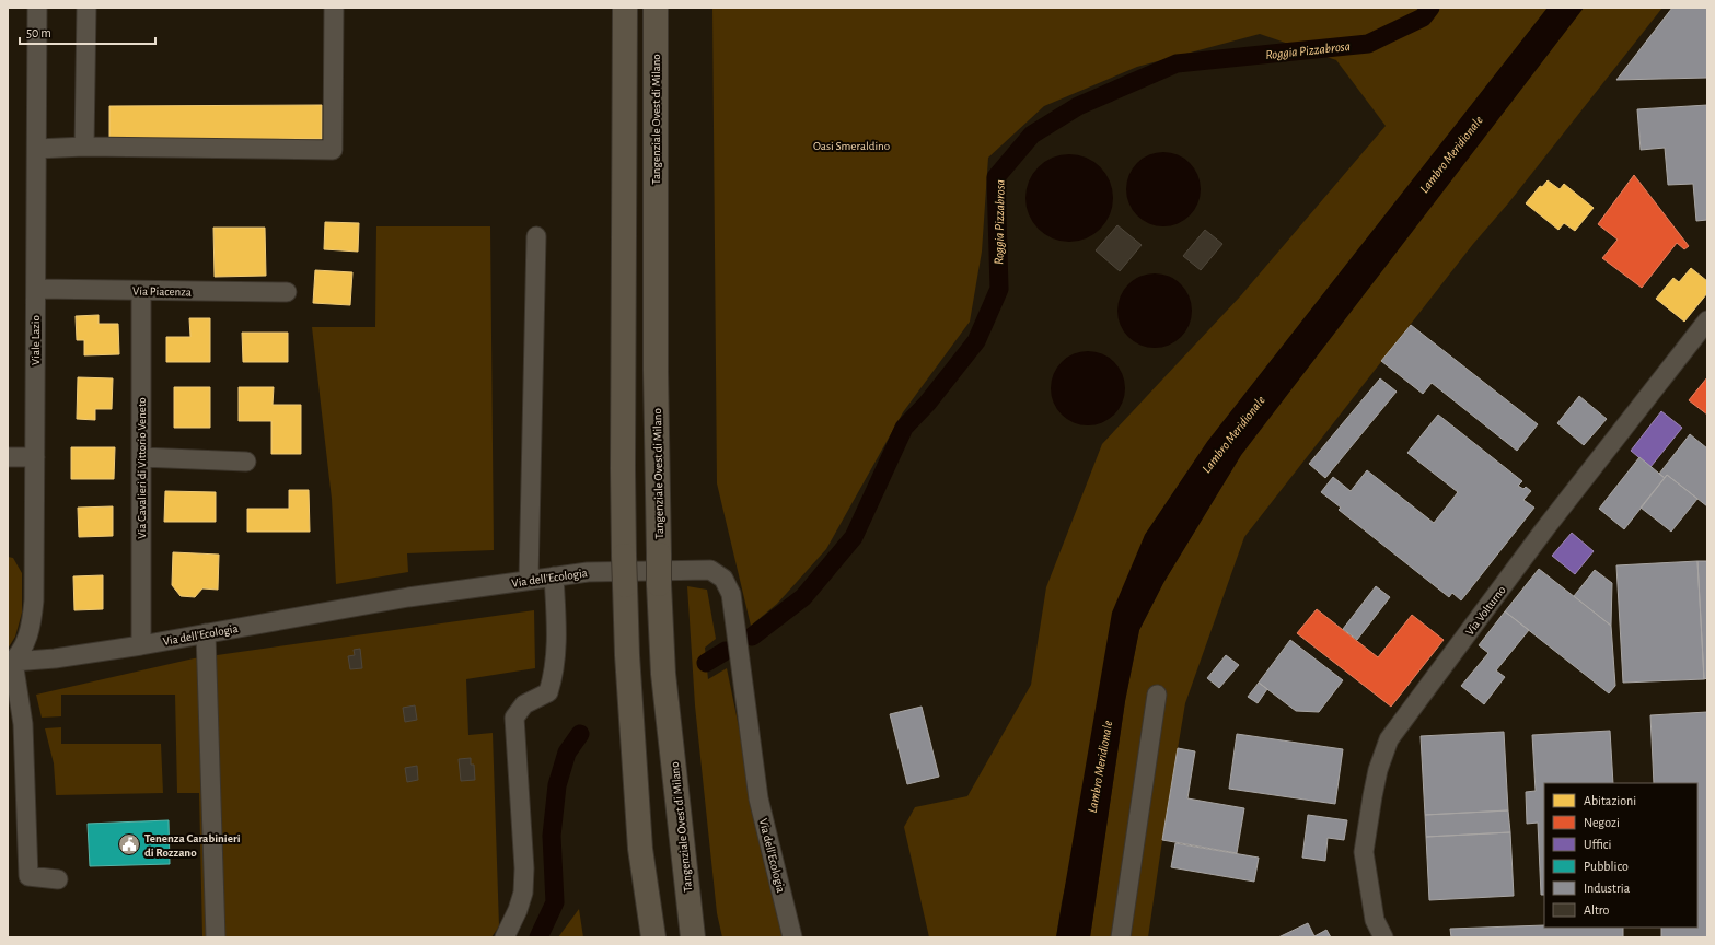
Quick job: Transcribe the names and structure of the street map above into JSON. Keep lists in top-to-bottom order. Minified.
{"streets":{"highway":["Tangenziale Ovest di Milano"],"street":["Via Piacenza","Viale Lazio","Via Cavalieri di Vittorio Veneto","Via dell'Ecologia","Via Volturno"]},"crossings":[["Via Piacenza","Viale Lazio"],["Via Piacenza","Via Cavalieri di Vittorio Veneto"],["Viale Lazio","Via dell'Ecologia"],["Via Cavalieri di Vittorio Veneto","Via dell'Ecologia"]],"water":["Roggia Pizzabrosa","Lambro Meridionale"],"parks":["Oasi Smeraldino"],"places":{"public building":["Tenenza Carabinieri di Rozzano"]},"legend":["Abitazioni","Negozi","Uffici","Pubblico","Industria","Altro"],"scale_bar":"50 m"}
